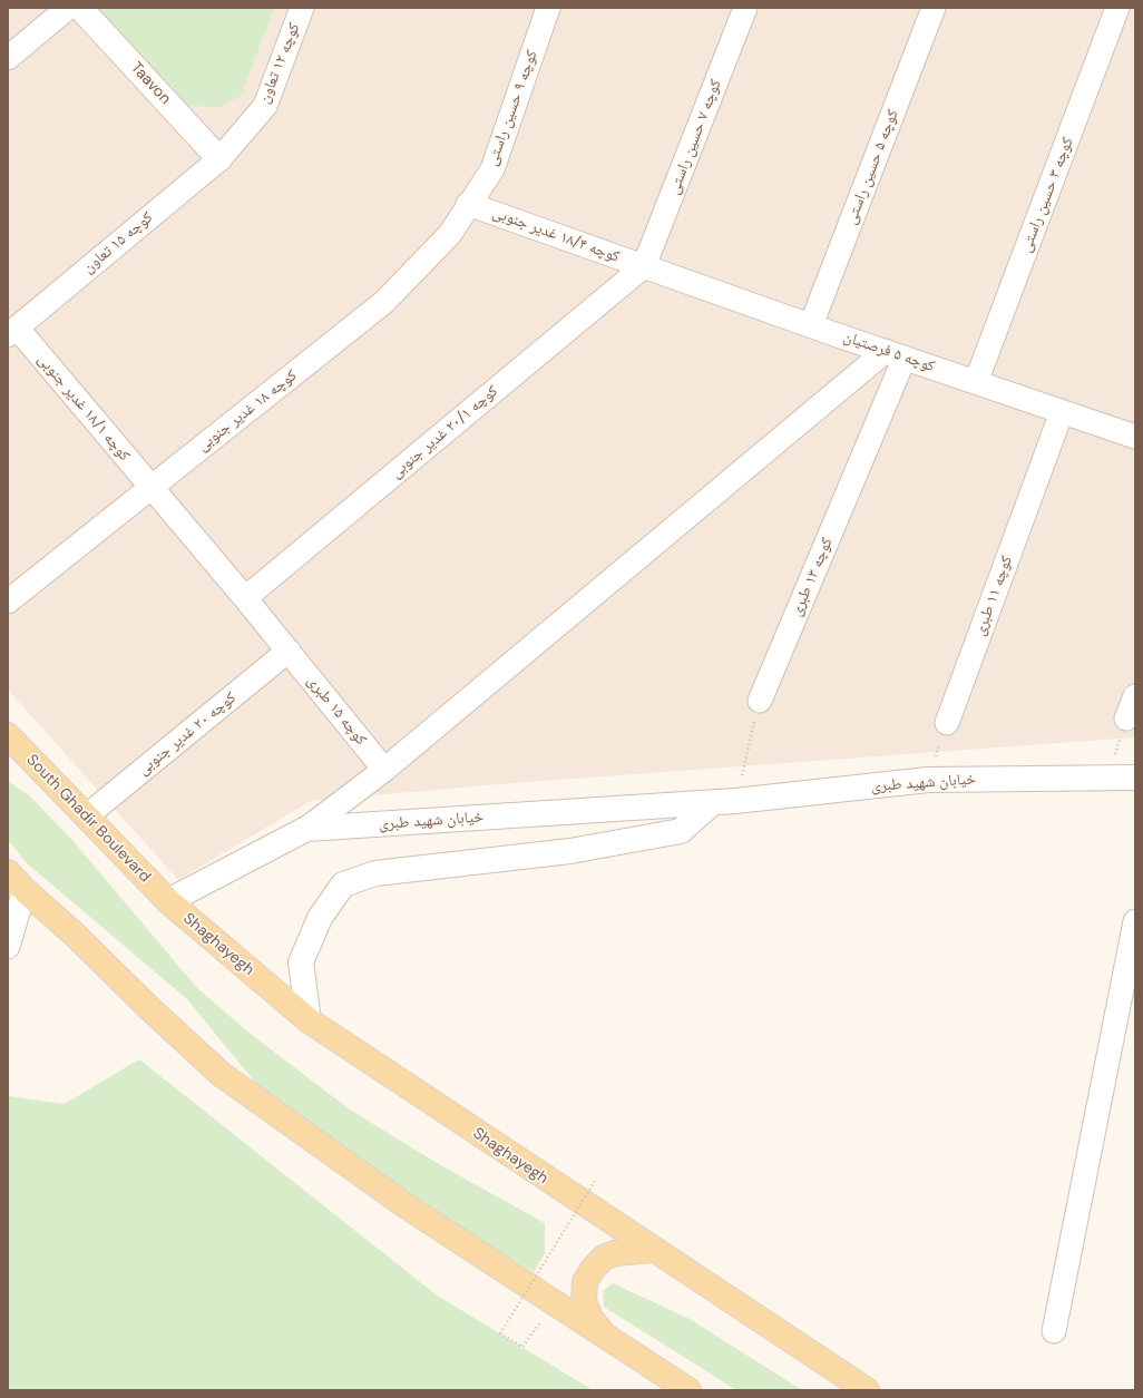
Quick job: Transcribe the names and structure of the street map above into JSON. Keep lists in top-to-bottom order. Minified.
{"streets":{"main road":["South Ghadir Boulevard","Shaghayegh"],"street":["کوچه ۱۲ تعاون","Taavon","کوچه ۹ حسین راستی","کوچه ۷ حسین راستی","کوچه ۵ حسین راستی","کوچه ۳ حسین راستی","کوچه ۱۸/۴ غدیر جنوبی","کوچه ۱۵ تعاون","کوچه ۵ فرصتیان","کوچه ۱۸/۱ غدیر جنوبی","کوچه ۱۸ غدیر جنوبی","کوچه ۲۰/۱ غدیر جنوبی","کوچه ۱۳ طبری","کوچه ۱۱ طبری","کوچه ۱۵ طبری","کوچه ۲۰ غدیر جنوبی","خیابان شهید طبری"]},"crossings":[["کوچه ۱۲ تعاون","Taavon"],["کوچه ۱۲ تعاون","کوچه ۱۵ تعاون"],["Taavon","کوچه ۱۵ تعاون"],["کوچه ۹ حسین راستی","کوچه ۱۸/۴ غدیر جنوبی"],["کوچه ۹ حسین راستی","کوچه ۱۸ غدیر جنوبی"],["کوچه ۷ حسین راستی","کوچه ۱۸/۴ غدیر جنوبی"],["کوچه ۷ حسین راستی","کوچه ۵ فرصتیان"],["کوچه ۷ حسین راستی","کوچه ۲۰/۱ غدیر جنوبی"],["کوچه ۵ حسین راستی","کوچه ۵ فرصتیان"],["کوچه ۳ حسین راستی","کوچه ۵ فرصتیان"],["کوچه ۱۸/۴ غدیر جنوبی","کوچه ۵ فرصتیان"],["کوچه ۱۸/۴ غدیر جنوبی","کوچه ۱۸ غدیر جنوبی"],["کوچه ۱۸/۴ غدیر جنوبی","کوچه ۲۰/۱ غدیر جنوبی"],["کوچه ۱۵ تعاون","کوچه ۱۸/۱ غدیر جنوبی"],["کوچه ۵ فرصتیان","کوچه ۲۰/۱ غدیر جنوبی"],["کوچه ۵ فرصتیان","کوچه ۱۳ طبری"],["کوچه ۵ فرصتیان","کوچه ۱۱ طبری"],["کوچه ۱۸/۱ غدیر جنوبی","کوچه ۱۸ غدیر جنوبی"],["کوچه ۱۸/۱ غدیر جنوبی","کوچه ۲۰/۱ غدیر جنوبی"],["کوچه ۱۸/۱ غدیر جنوبی","کوچه ۱۵ طبری"],["کوچه ۲۰/۱ غدیر جنوبی","کوچه ۱۵ طبری"],["کوچه ۱۵ طبری","کوچه ۲۰ غدیر جنوبی"],["کوچه ۲۰ غدیر جنوبی","South Ghadir Boulevard"],["خیابان شهید طبری","South Ghadir Boulevard"],["خیابان شهید طبری","Shaghayegh"],["South Ghadir Boulevard","Shaghayegh"]]}
